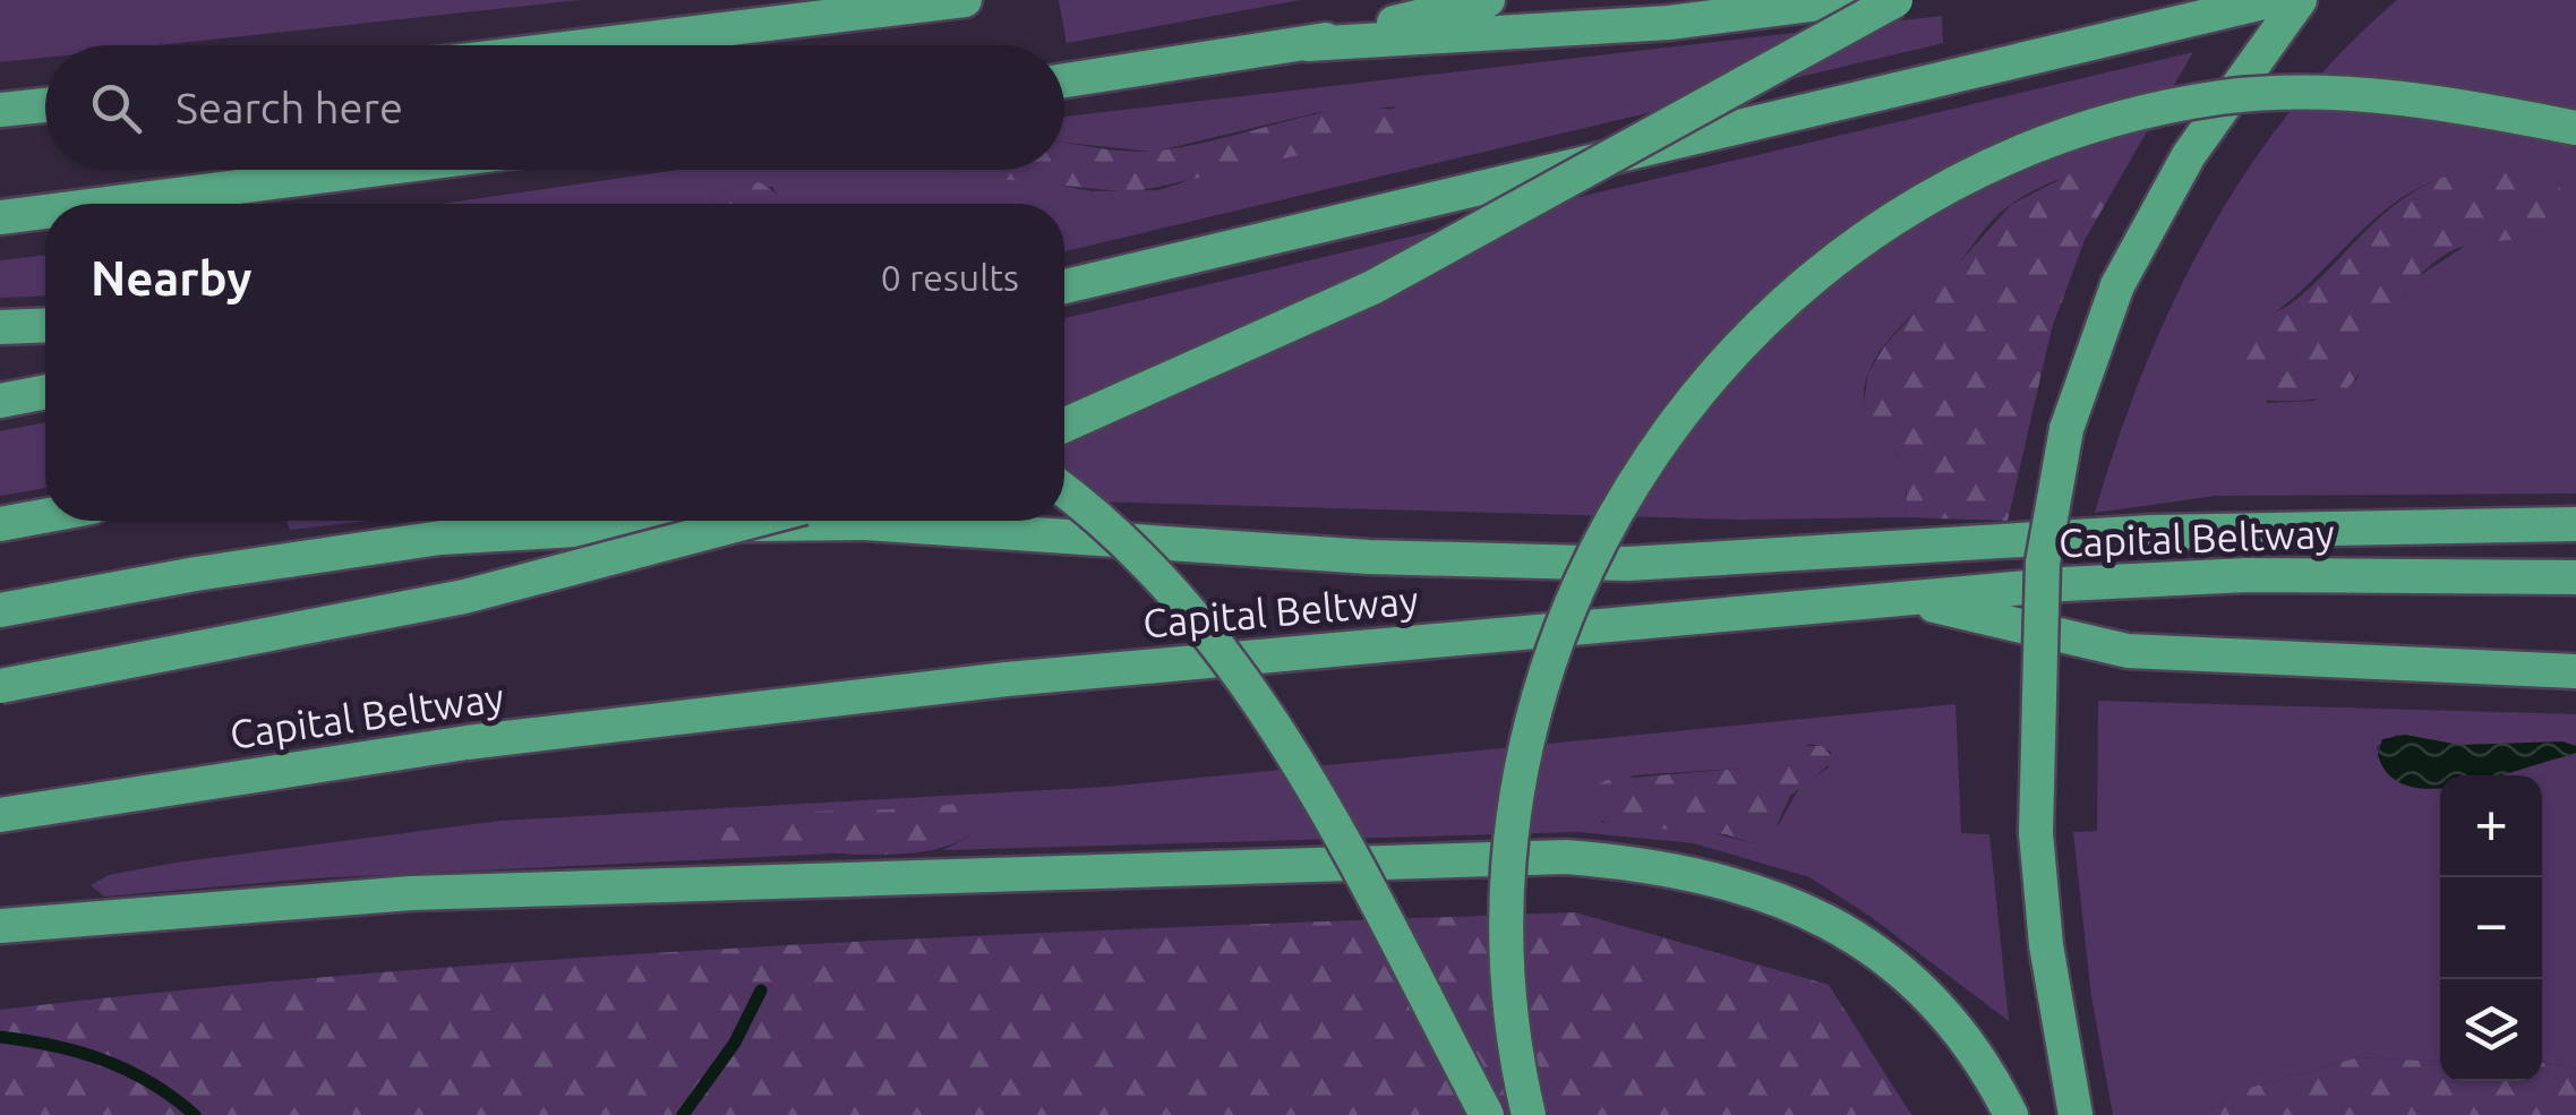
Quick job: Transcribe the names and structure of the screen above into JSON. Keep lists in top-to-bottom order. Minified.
{"streets":{"highway":["Capital Beltway"]},"page":{"search":"Search here","heading":["Nearby","0 results"],"map_buttons":["+","−"]}}
